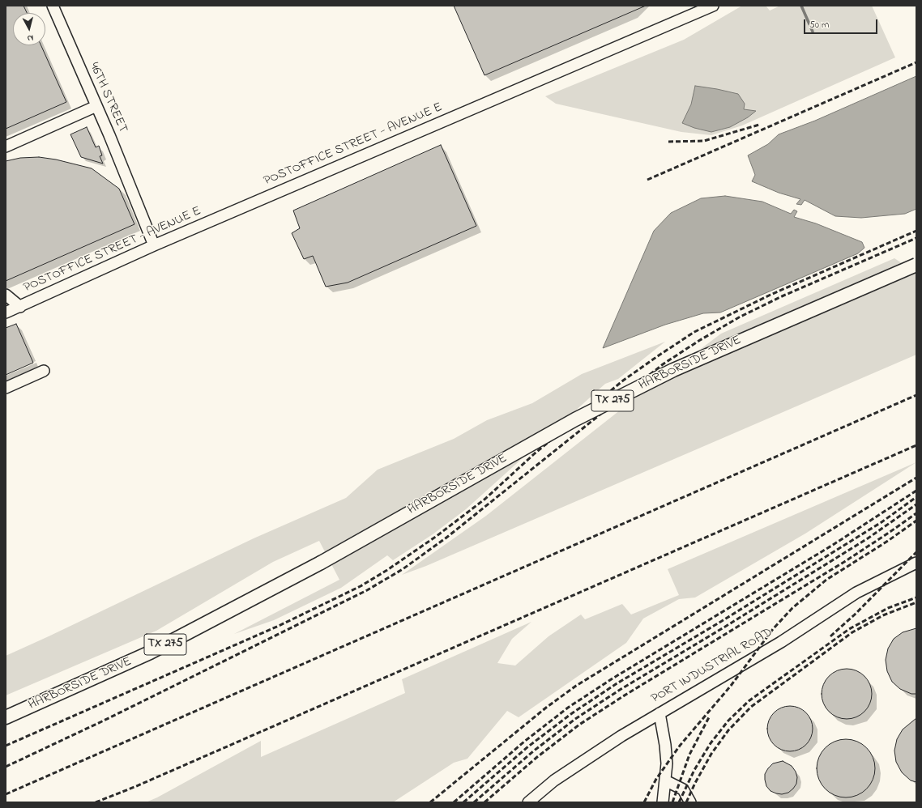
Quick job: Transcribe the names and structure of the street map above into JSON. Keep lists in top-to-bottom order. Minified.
{"streets":{"main road":["HARBORSIDE DRIVE","TX 275"],"street":["46TH STREET","POSTOFFICE STREET - AVENUE E","PORT INDUSTRIAL ROAD"]},"crossings":[["46TH STREET","POSTOFFICE STREET - AVENUE E"]],"scale_bar":"50 m","north":"bottom"}
